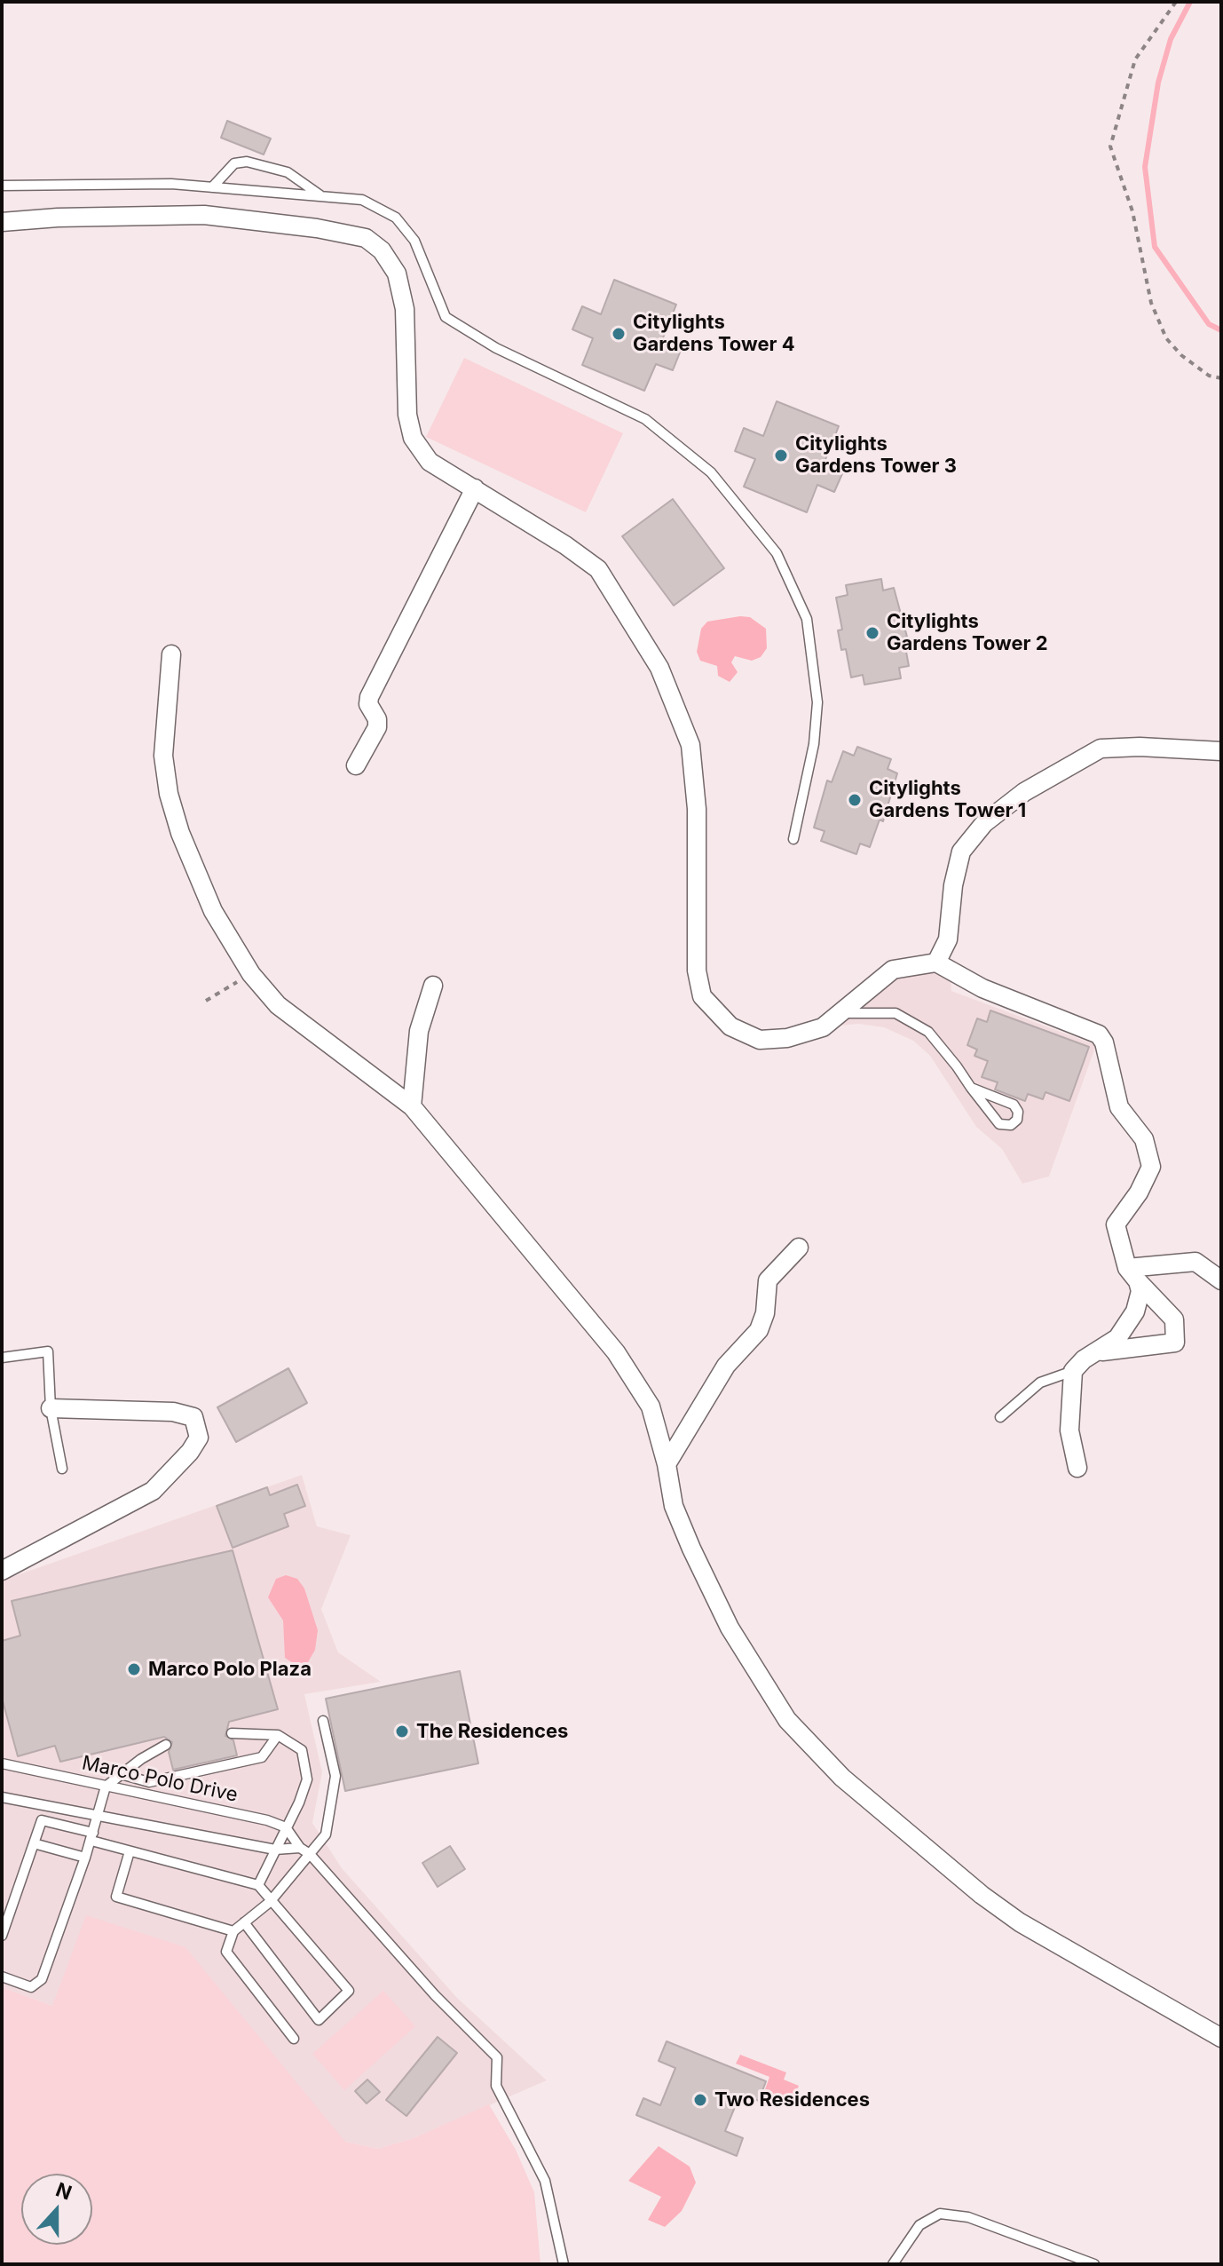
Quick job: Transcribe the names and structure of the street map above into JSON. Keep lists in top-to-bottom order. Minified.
{"streets":{"lane":["Marco Polo Drive"]},"places":["Citylights Gardens Tower 4","Citylights Gardens Tower 3","Citylights Gardens Tower 2","Citylights Gardens Tower 1","Marco Polo Plaza","The Residences","Two Residences"],"north":"top"}
